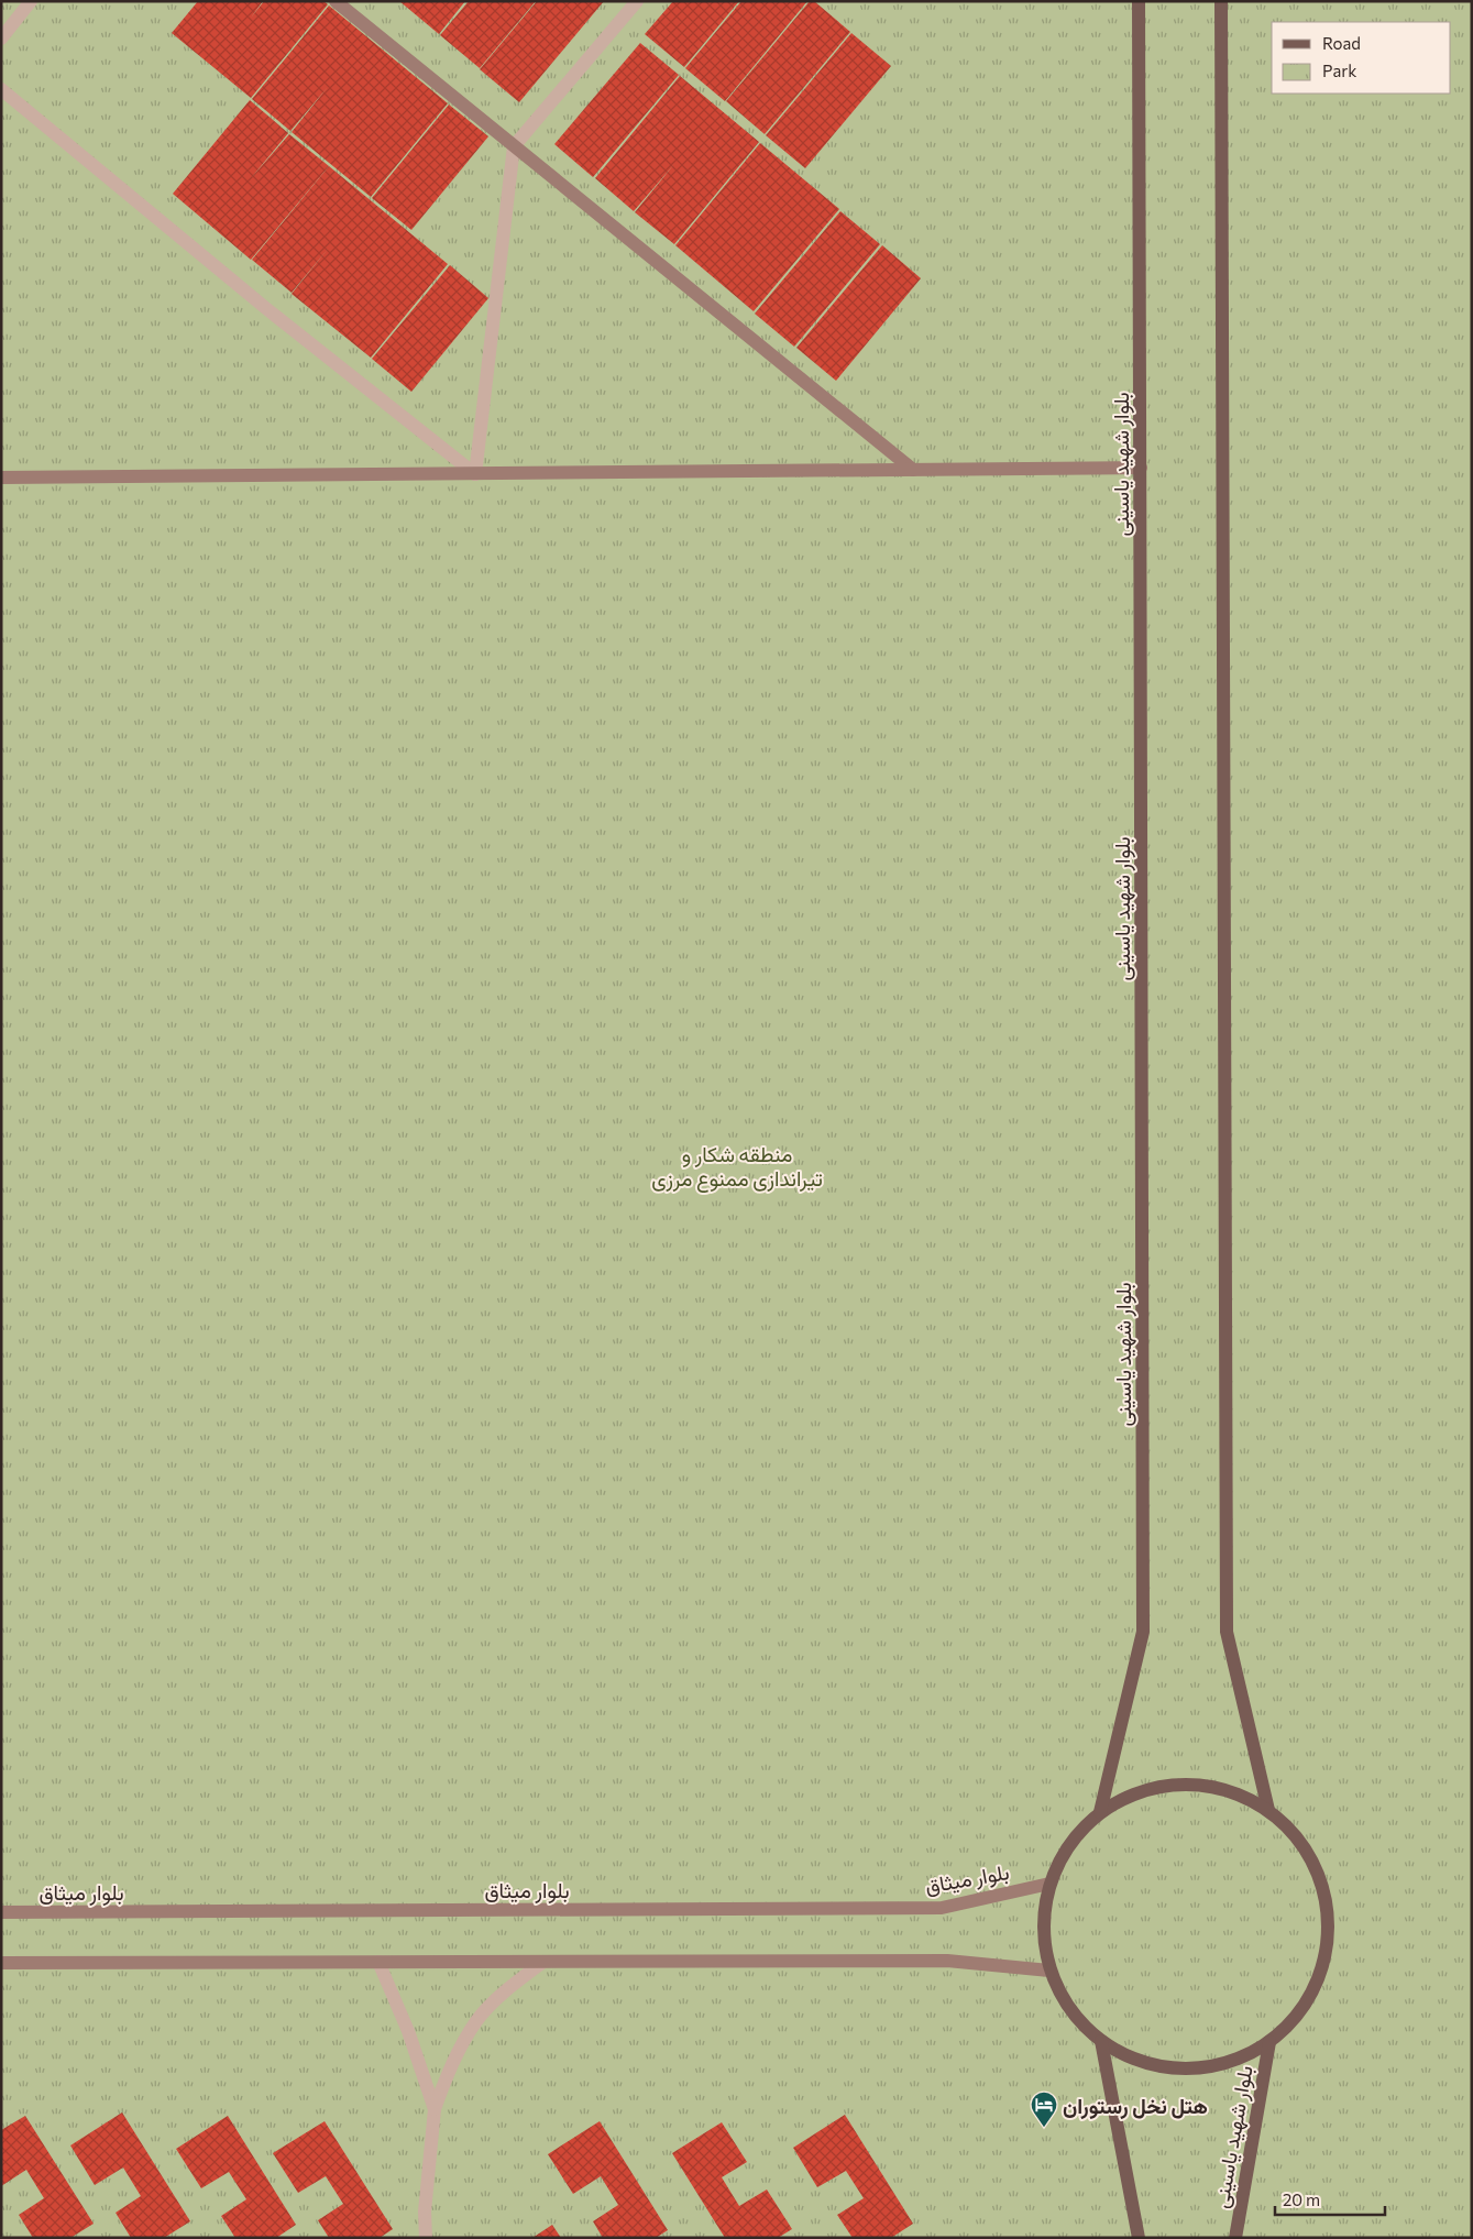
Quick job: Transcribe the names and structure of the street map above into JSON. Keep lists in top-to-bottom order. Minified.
{"streets":{"main road":["بلوار شهید یاسینی"],"street":["بلوار میثاق"]},"parks":["منطقه شکار و تیراندازی ممنوع مرزی"],"places":{"hotel":["هتل نخل رستوران"]},"legend":["Road","Park"],"scale_bar":"20 m"}
